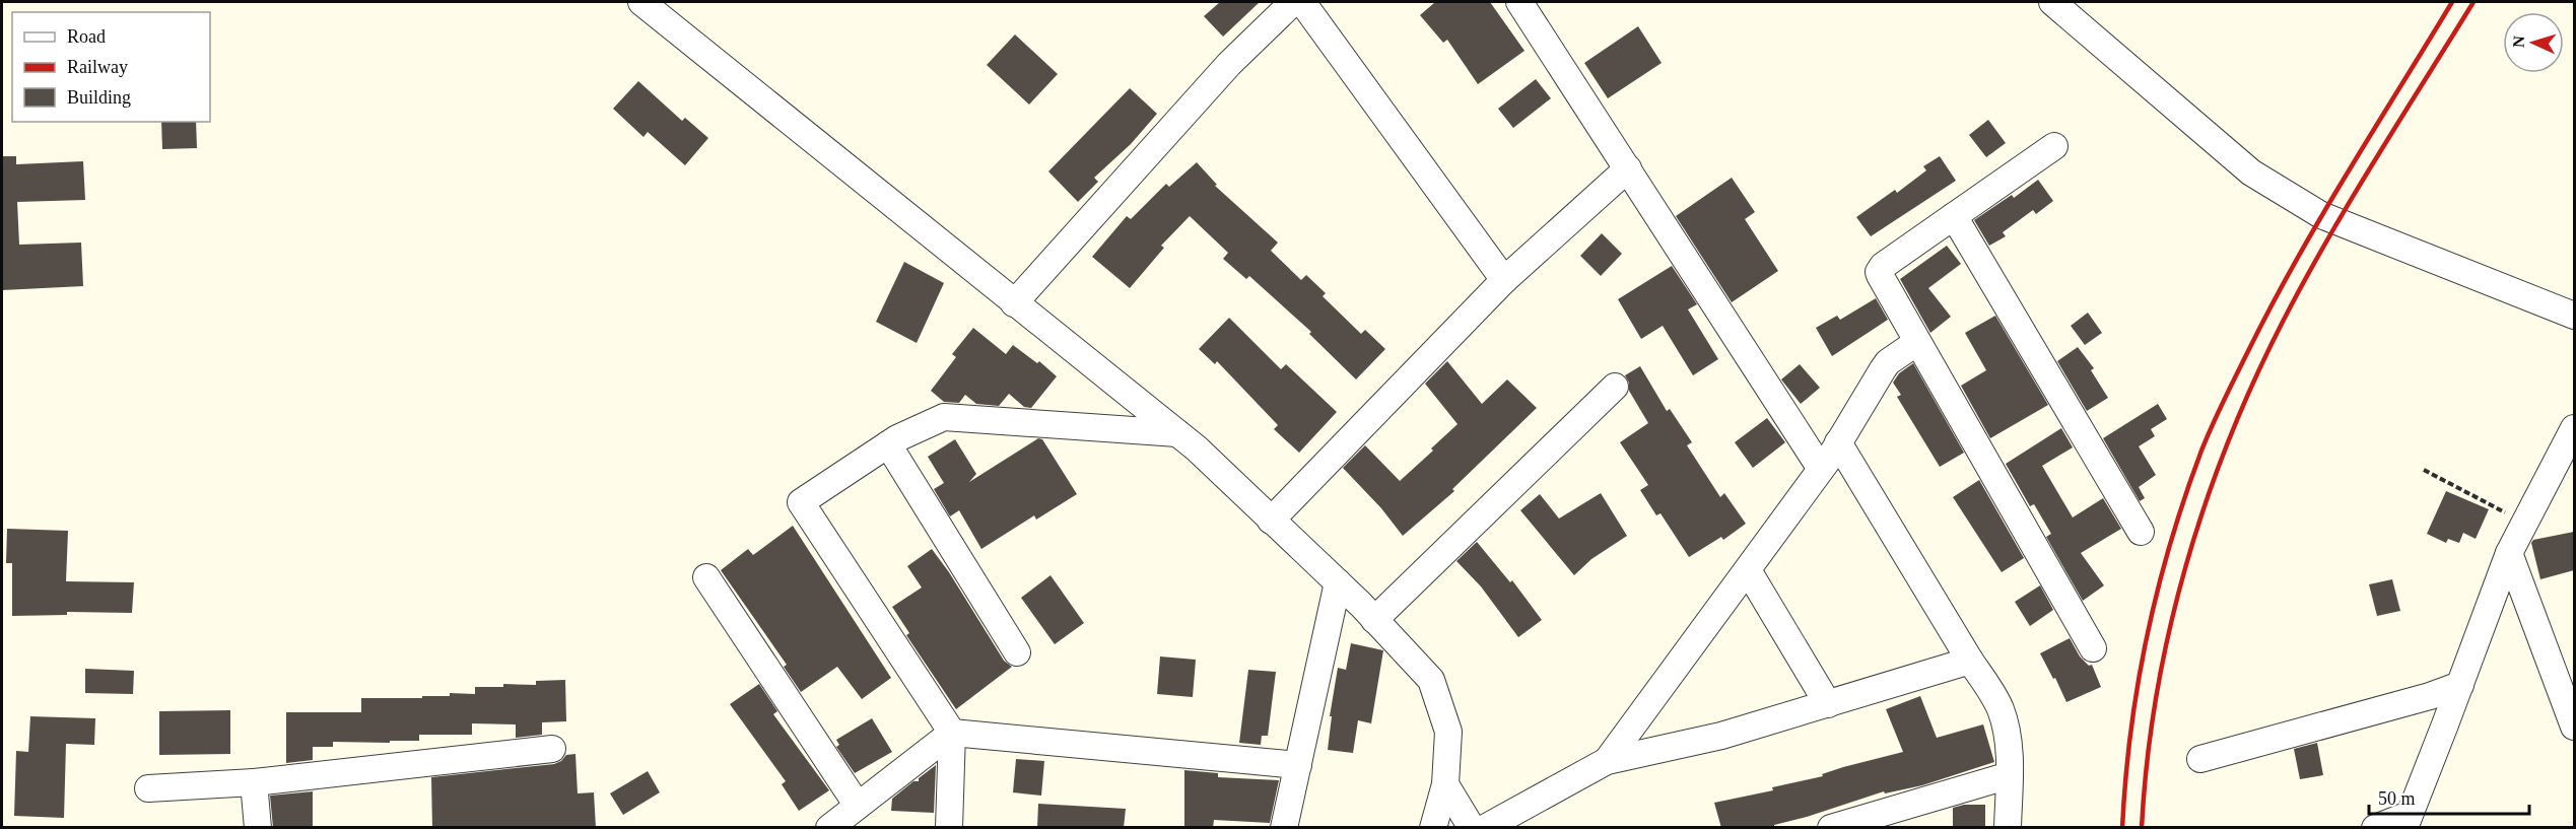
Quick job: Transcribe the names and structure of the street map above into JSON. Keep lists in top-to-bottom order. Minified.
{"legend":["Road","Railway","Building"],"scale_bar":"50 m","north":"left"}
